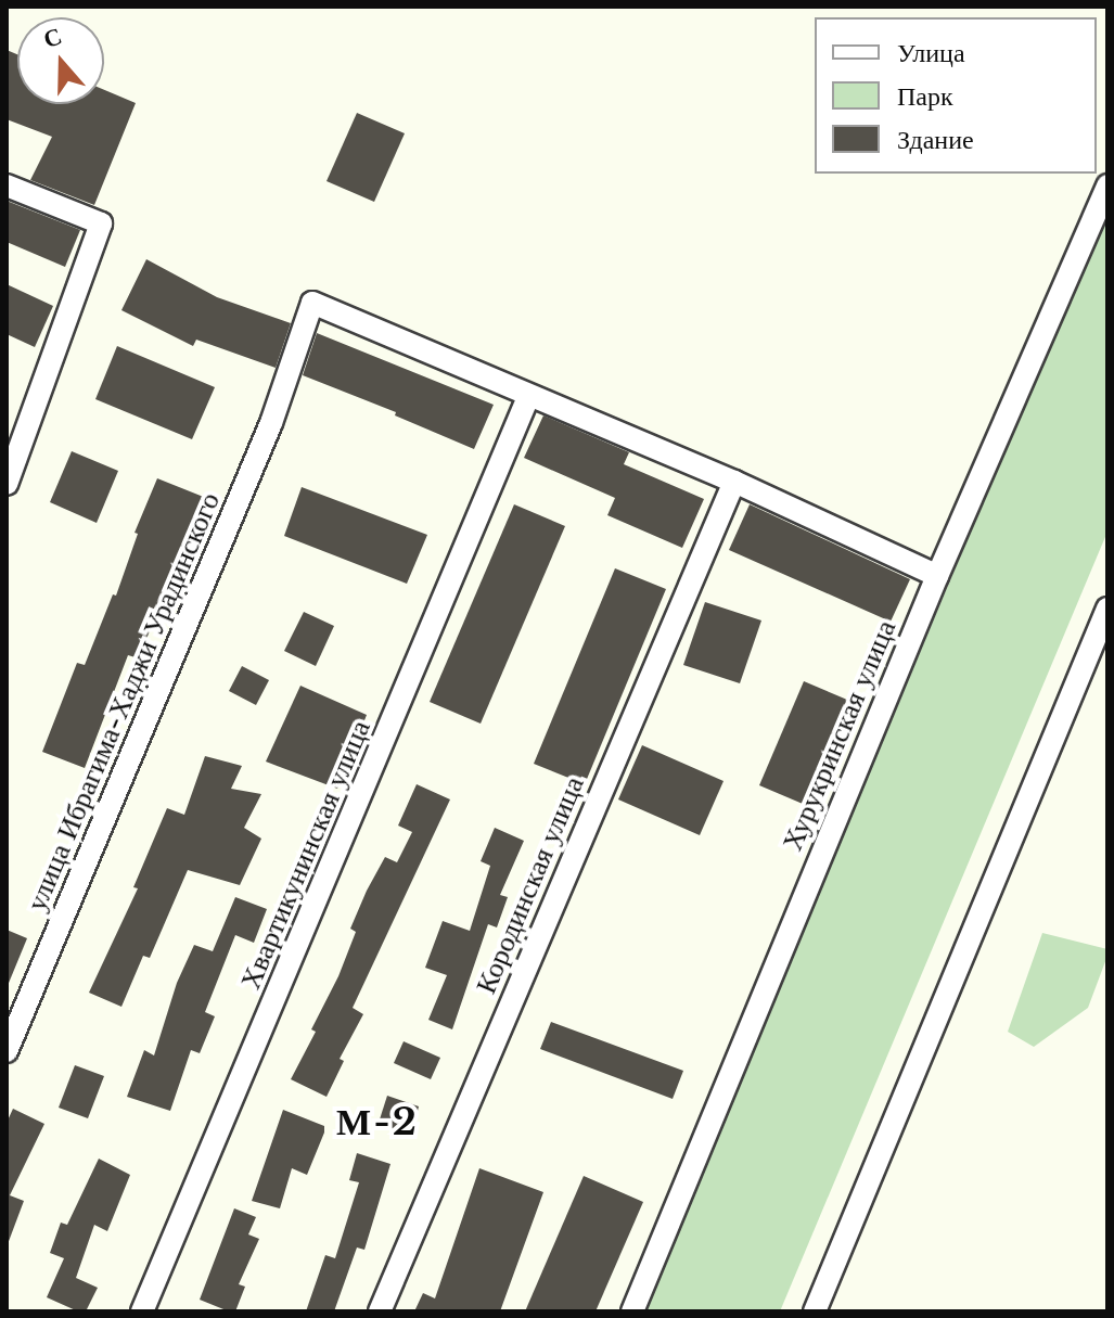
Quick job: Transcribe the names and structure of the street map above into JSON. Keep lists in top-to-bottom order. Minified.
{"streets":{"street":["улица Ибрагима-Хаджи Урадинского","Хурукринская улица","Хвартикунинская улица","Кородинская улица"]},"crossings":[["улица Ибрагима-Хаджи Урадинского","Хвартикунинская улица"]],"districts":["М-2"],"legend":["Улица","Парк","Здание"],"north":"top"}
